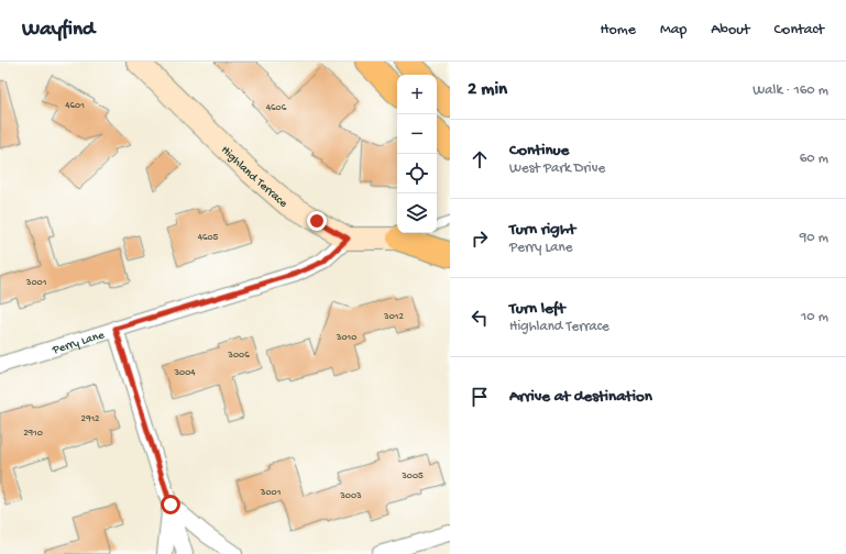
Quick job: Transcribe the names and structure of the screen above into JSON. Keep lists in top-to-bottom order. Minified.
{"streets":{"main road":["Highland Terrace"],"street":["Perry Lane"]},"crossings":[["Highland Terrace","Perry Lane"]],"house_numbers":["4601","4606","4605","3001","3012","3010","3006","3004","2912","2910","3005","3001","3003"],"page":{"header":"Wayfind","nav":["Home","Map","About","Contact"],"heading":["2 min","Walk · 160 m"],"map_buttons":["+","−"],"list":[["Continue","West Park Drive","60 m"],["Turn right","Perry Lane","90 m"],["Turn left","Highland Terrace","10 m"],"Arrive at destination"]}}
